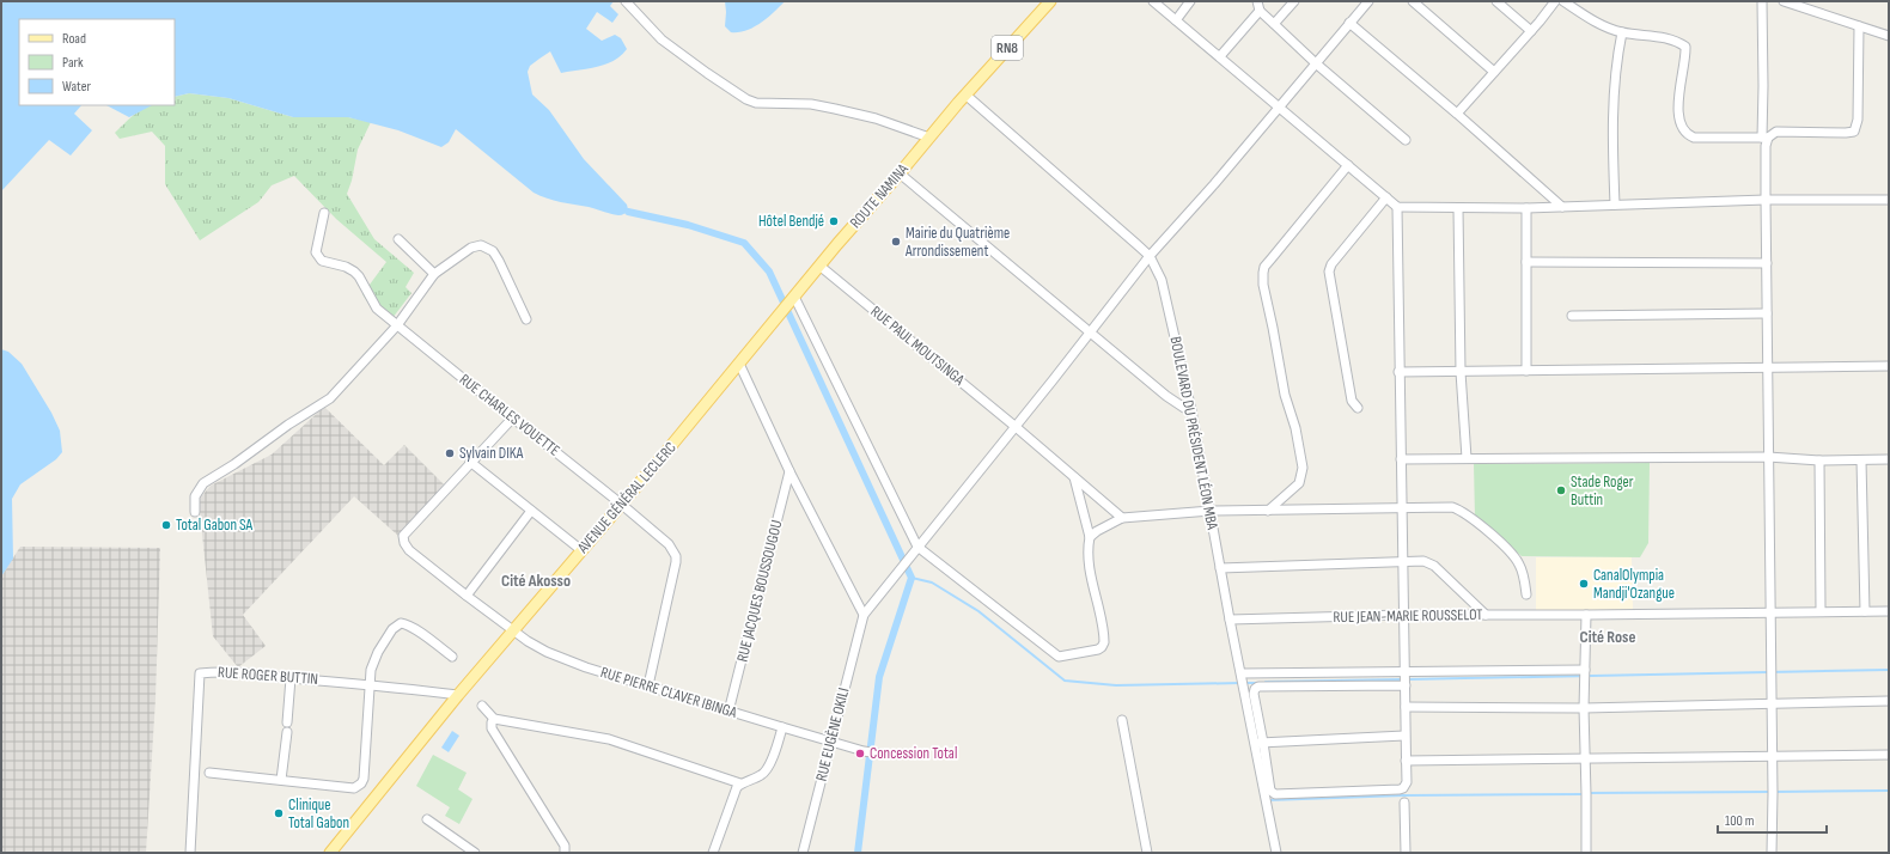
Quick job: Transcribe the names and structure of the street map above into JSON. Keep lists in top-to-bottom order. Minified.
{"streets":{"main road":["RN8","ROUTE NAMINA","AVENUE GÉNÉRAL LECLERC"],"street":["RUE PAUL MOUTSINGA","RUE CHARLES VOUETTE","BOULEVARD DU PRÉSIDENT LÉON MBA","RUE JACQUES BOUSSOUGOU","RUE JEAN-MARIE ROUSSELOT","RUE ROGER BUTTIN","RUE PIERRE CLAVER IBINGA","RUE EUGÈNE OKILI"]},"crossings":[["RN8","ROUTE NAMINA"],["RN8","BOULEVARD DU PRÉSIDENT LÉON MBA"],["ROUTE NAMINA","RUE PAUL MOUTSINGA"],["ROUTE NAMINA","BOULEVARD DU PRÉSIDENT LÉON MBA"],["ROUTE NAMINA","AVENUE GÉNÉRAL LECLERC"],["RUE CHARLES VOUETTE","AVENUE GÉNÉRAL LECLERC"],["RUE CHARLES VOUETTE","RUE PIERRE CLAVER IBINGA"],["BOULEVARD DU PRÉSIDENT LÉON MBA","RUE JEAN-MARIE ROUSSELOT"],["AVENUE GÉNÉRAL LECLERC","RUE ROGER BUTTIN"],["AVENUE GÉNÉRAL LECLERC","RUE PIERRE CLAVER IBINGA"],["RUE JACQUES BOUSSOUGOU","RUE PIERRE CLAVER IBINGA"],["RUE PIERRE CLAVER IBINGA","RUE EUGÈNE OKILI"]],"districts":["Cité Akosso","Cité Rose"],"places":["Hôtel Bendjé","Mairie du Quatrième Arrondissement","Sylvain DIKA","Stade Roger Buttin","Total Gabon SA","CanalOlympia Mandji'Ozangue","Concession Total","Clinique Total Gabon"],"legend":["Road","Park","Water"],"scale_bar":"100 m"}
